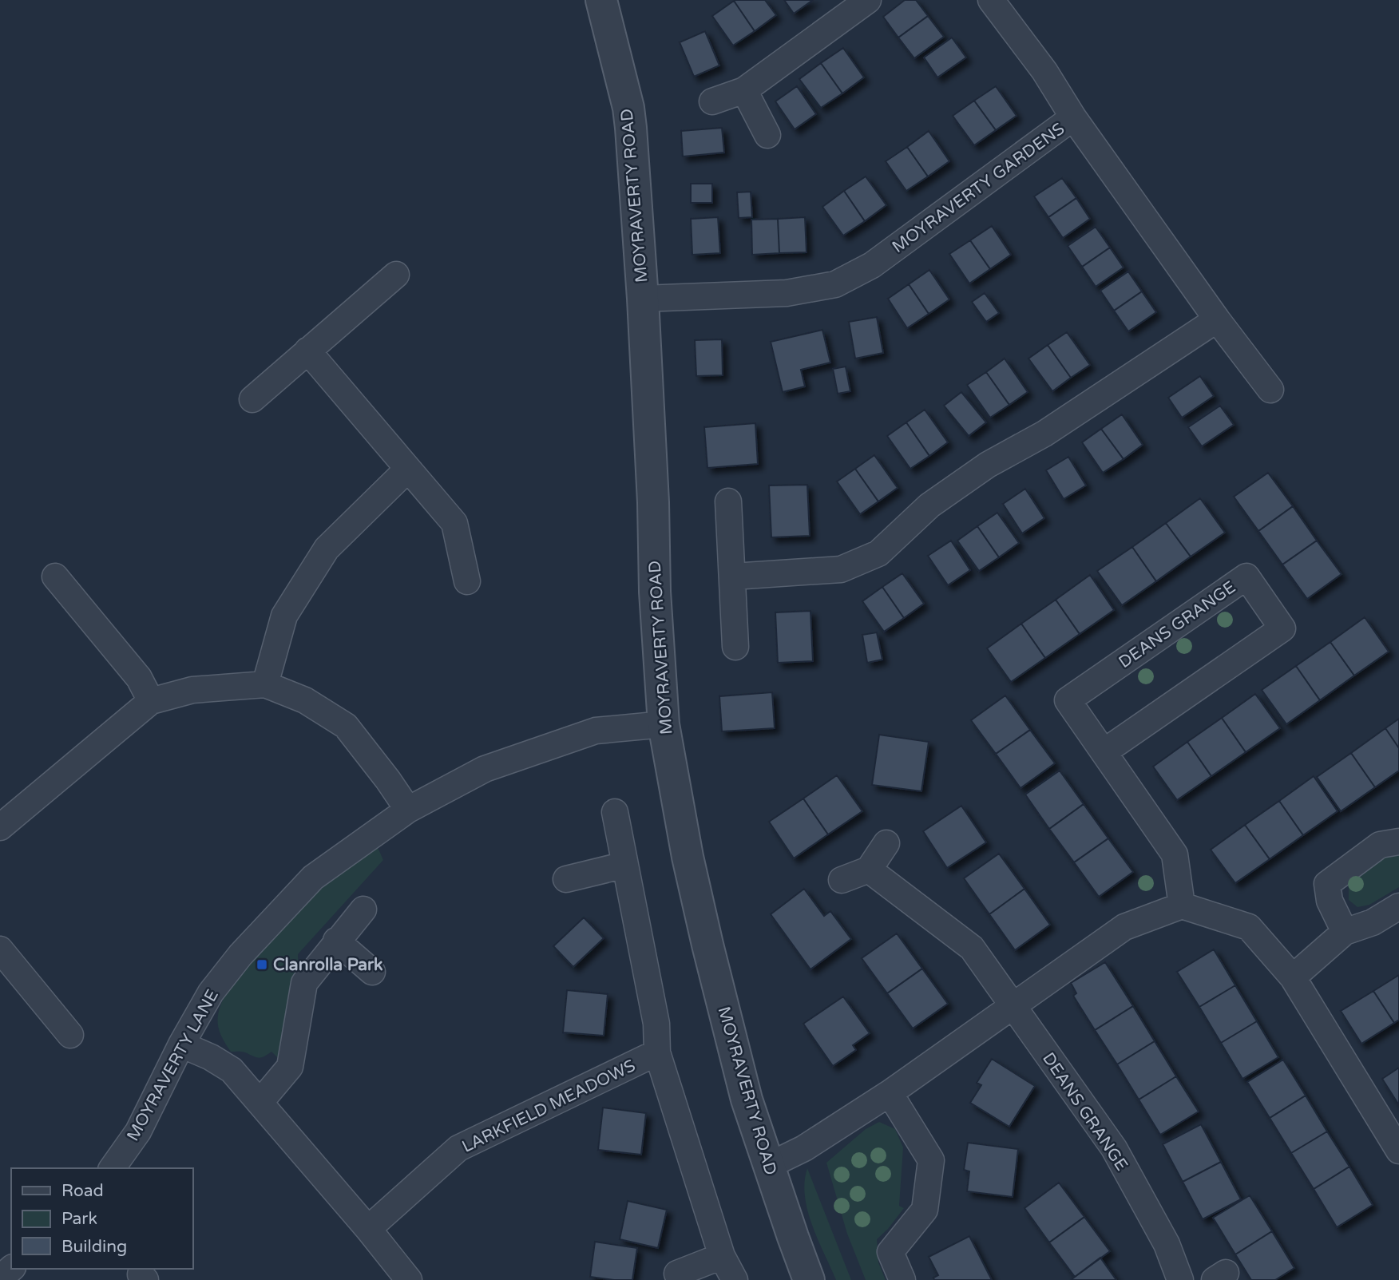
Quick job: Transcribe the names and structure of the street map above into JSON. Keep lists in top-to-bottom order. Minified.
{"streets":{"street":["MOYRAVERTY GARDENS","MOYRAVERTY ROAD","DEANS GRANGE","MOYRAVERTY LANE","LARKFIELD MEADOWS"]},"crossings":[["MOYRAVERTY GARDENS","MOYRAVERTY ROAD"],["MOYRAVERTY ROAD","MOYRAVERTY LANE"]],"places":{"transit":["Clanrolla Park"]},"legend":["Road","Park","Building"]}
